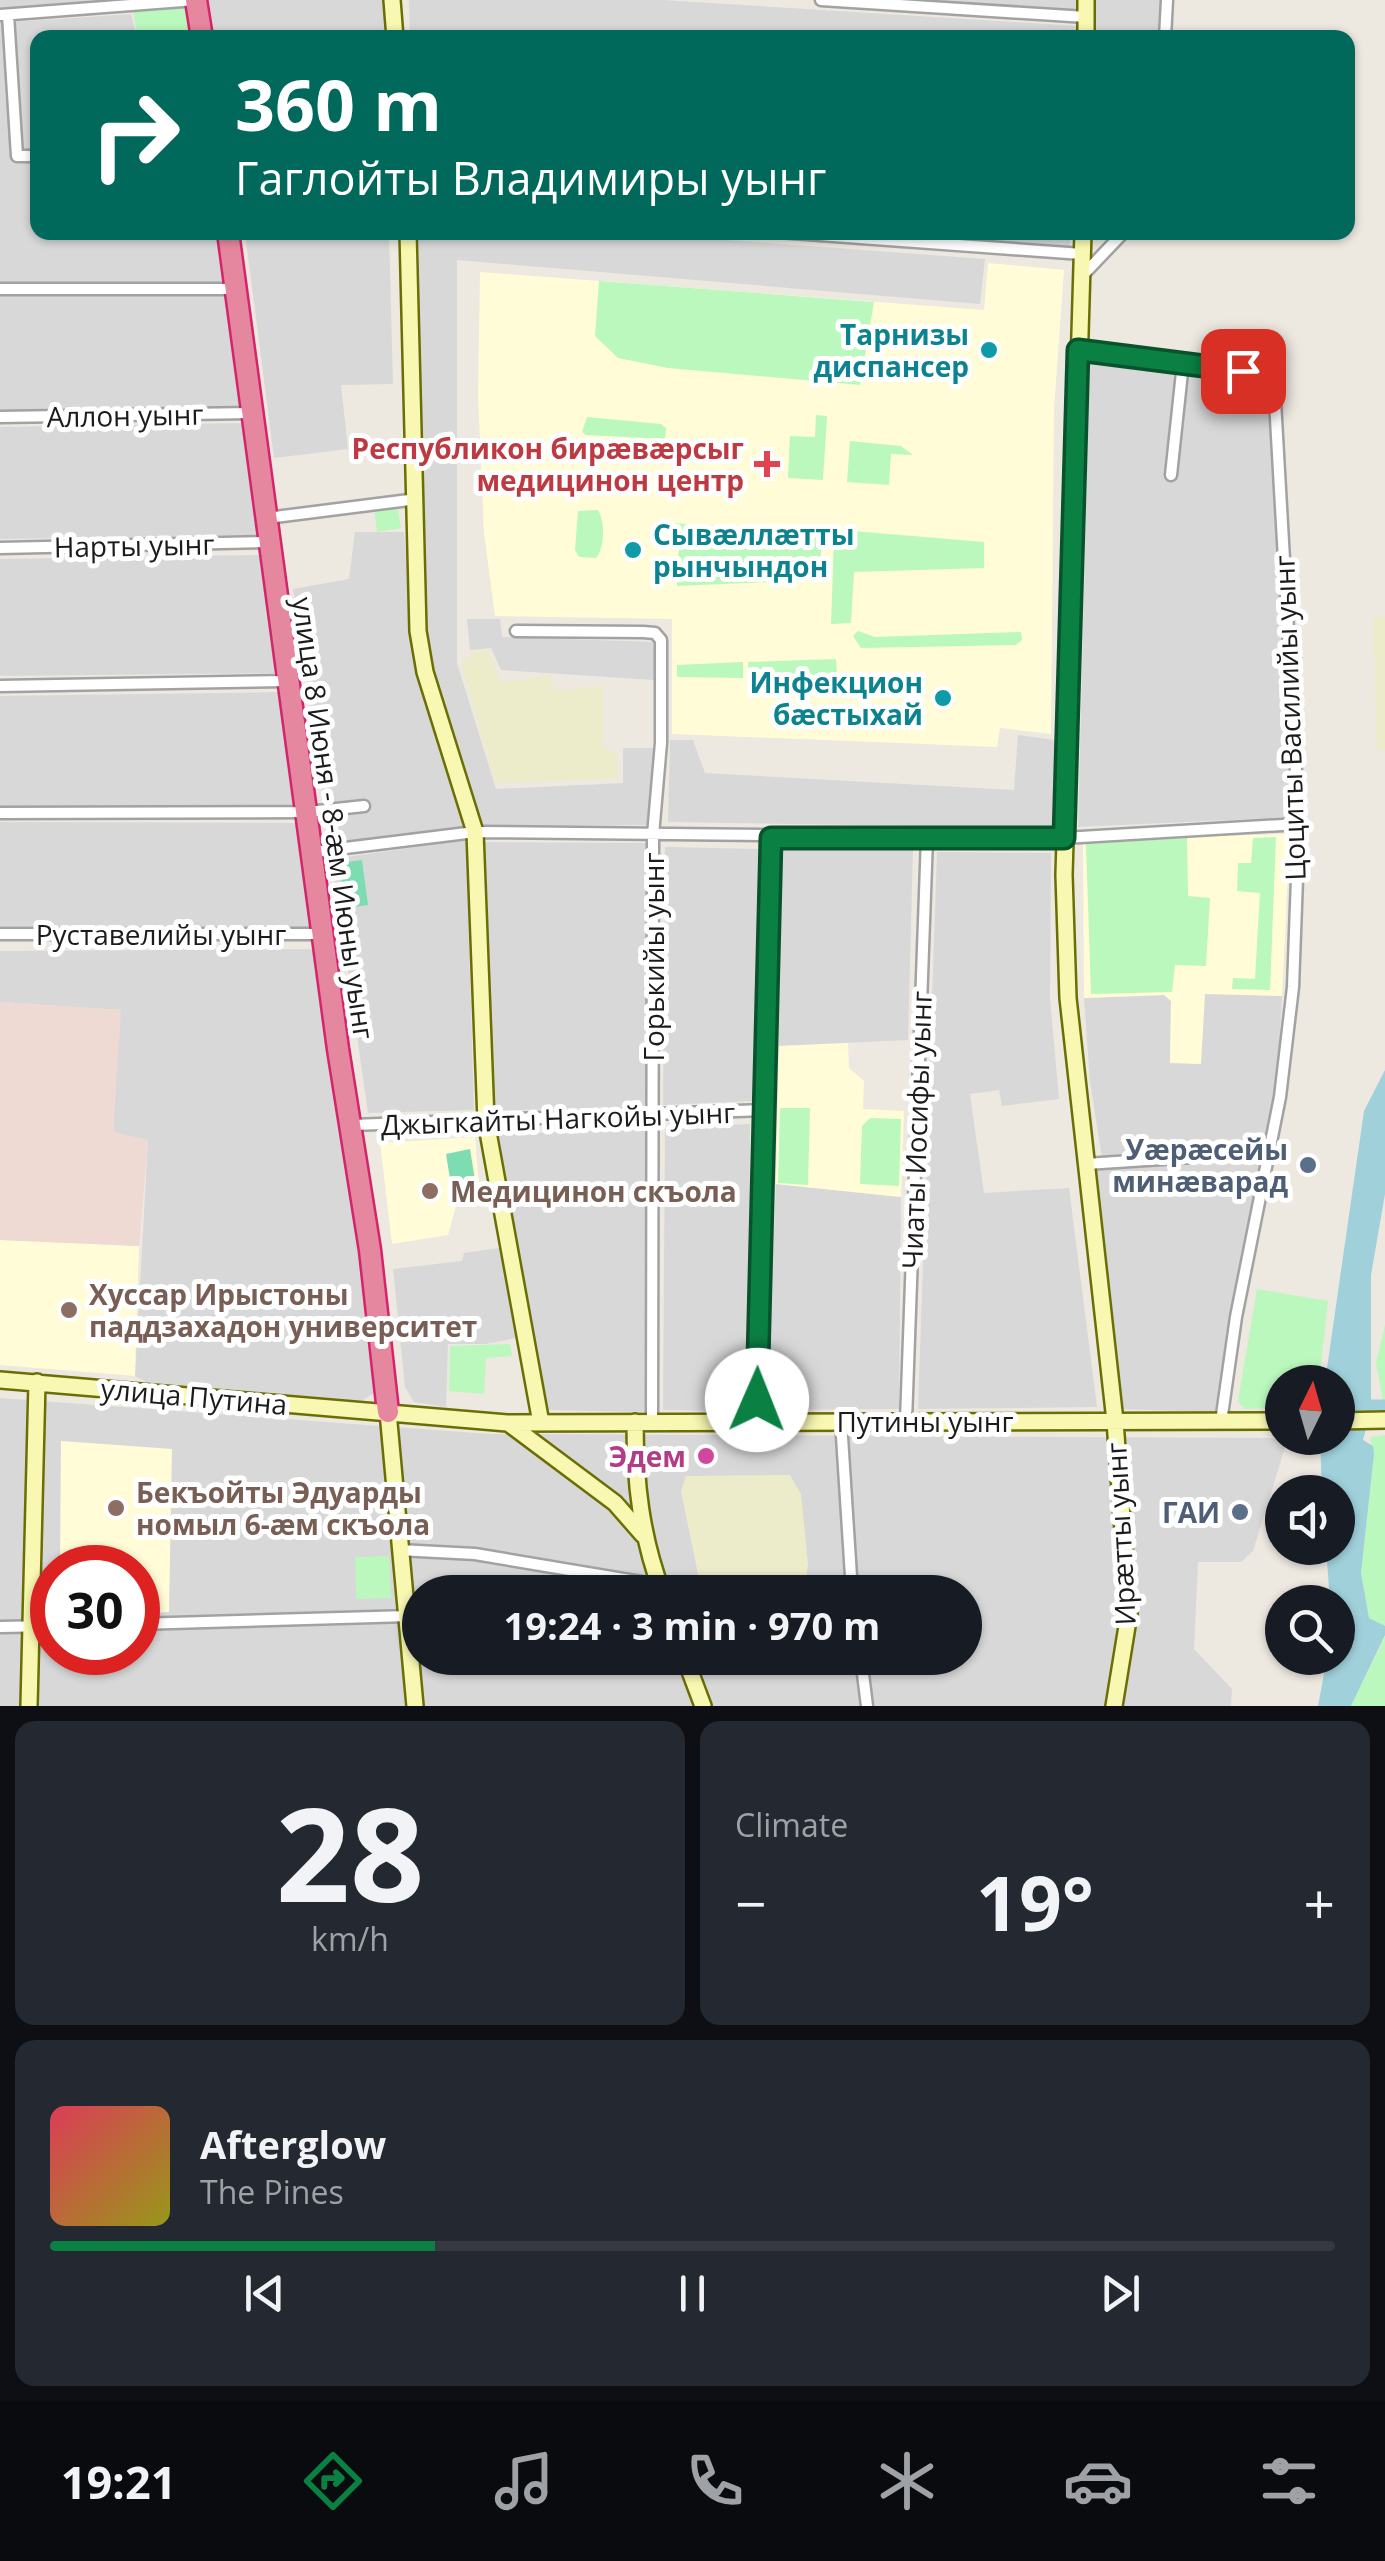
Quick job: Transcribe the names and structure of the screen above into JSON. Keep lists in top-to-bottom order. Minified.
{"streets":{"highway":["улица 8 Июня - 8-ӕм Июны уынг"],"street":["Аллон уынг","Нарты уынг","Цоциты Василийы уынг","Руставелийы уынг","Горькийы уынг","Джыгкайты Нагкойы уынг","Чиаты Иосифы уынг","улица Путина","Путины уынг","Ирæтты уынг"]},"crossings":[["Аллон уынг","улица 8 Июня - 8-ӕм Июны уынг"],["Нарты уынг","улица 8 Июня - 8-ӕм Июны уынг"],["Цоциты Василийы уынг","Путины уынг"],["Цоциты Василийы уынг","Ирæтты уынг"],["улица 8 Июня - 8-ӕм Июны уынг","Руставелийы уынг"],["улица 8 Июня - 8-ӕм Июны уынг","Джыгкайты Нагкойы уынг"],["улица 8 Июня - 8-ӕм Июны уынг","улица Путина"],["улица 8 Июня - 8-ӕм Июны уынг","Путины уынг"],["Горькийы уынг","Джыгкайты Нагкойы уынг"],["Горькийы уынг","Путины уынг"],["Чиаты Иосифы уынг","Путины уынг"],["улица Путина","Путины уынг"],["Путины уынг","Ирæтты уынг"]],"places":{"other":["Тарнизы диспансер","Сывæллæтты рынчындон","Инфекцион бæстыхай","Уæрæсейы минæварад","Медицинон скъола","Хуссар Ирыстоны паддзахадон университет","Эдем","Бекъойты Эдуарды номыл 6-æм скъола","ГАИ"],"health":["Республикон бирæвæрсыг медицинон центр"]},"north":"top","page":{"turn":["360 m","Гаглойты Владимиры уынг"],"limit":"30","trip":"19:24 · 3 min · 970 m","tile":[["28","km/h"],"Climate"],"heat":["−","19°","+"],"song":["Afterglow","The Pines"],"tabs":"19:21"}}
